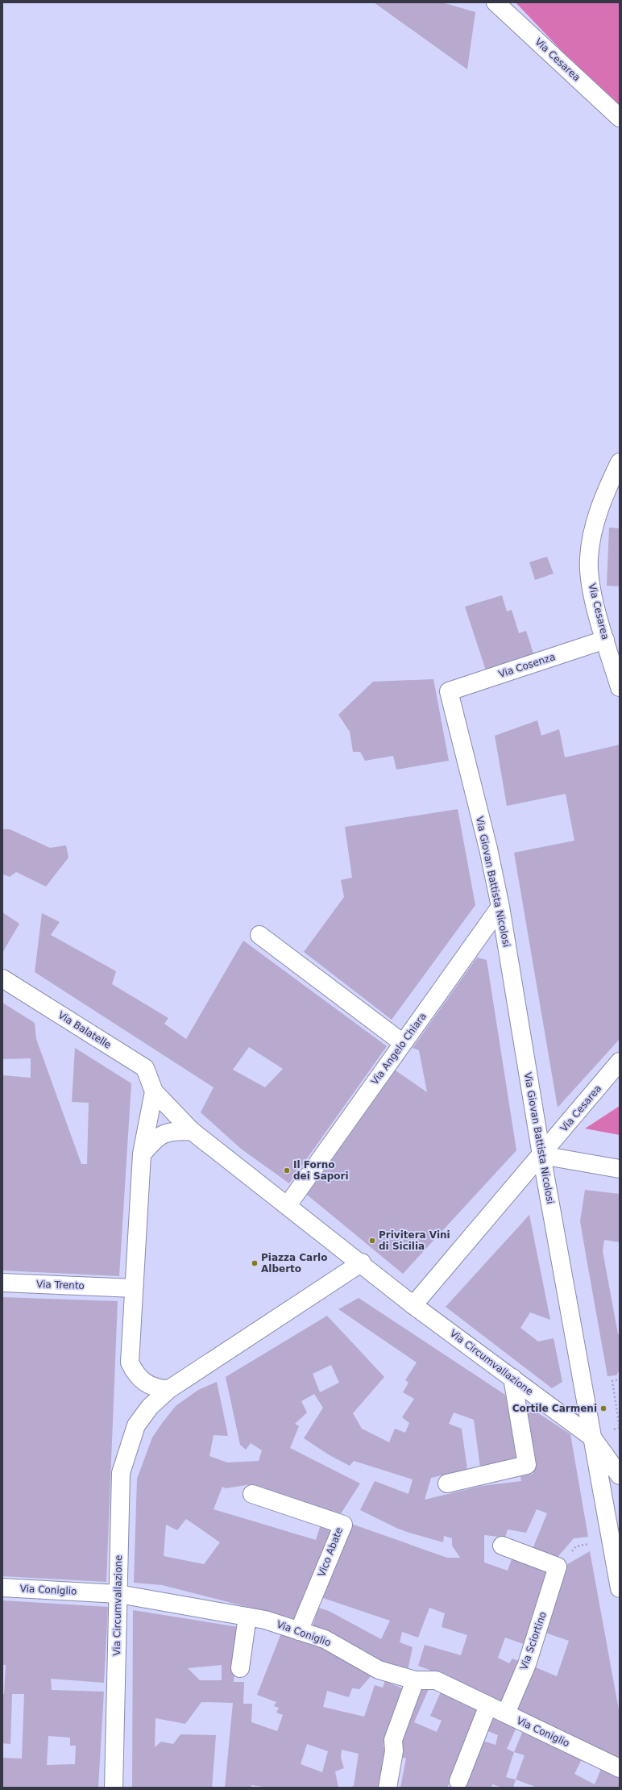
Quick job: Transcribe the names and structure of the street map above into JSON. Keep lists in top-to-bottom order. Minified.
{"streets":{"street":["Via Cesarea","Via Cosenza","Via Giovan Battista Nicolosi","Via Balatelle","Via Angelo Chiara","Via Trento","Via Circumvallazione","Vico Abate","Via Coniglio","Via Sciortino"]},"crossings":[["Via Cesarea","Via Cosenza"],["Via Cesarea","Via Giovan Battista Nicolosi"],["Via Cesarea","Via Circumvallazione"],["Via Cosenza","Via Giovan Battista Nicolosi"],["Via Giovan Battista Nicolosi","Via Angelo Chiara"],["Via Giovan Battista Nicolosi","Via Circumvallazione"],["Via Balatelle","Via Circumvallazione"],["Via Angelo Chiara","Via Circumvallazione"],["Via Circumvallazione","Via Coniglio"],["Vico Abate","Via Coniglio"],["Via Coniglio","Via Sciortino"]],"places":["Il Forno dei Sapori","Privitera Vini di Sicilia","Piazza Carlo Alberto","Cortile Carmeni"]}
